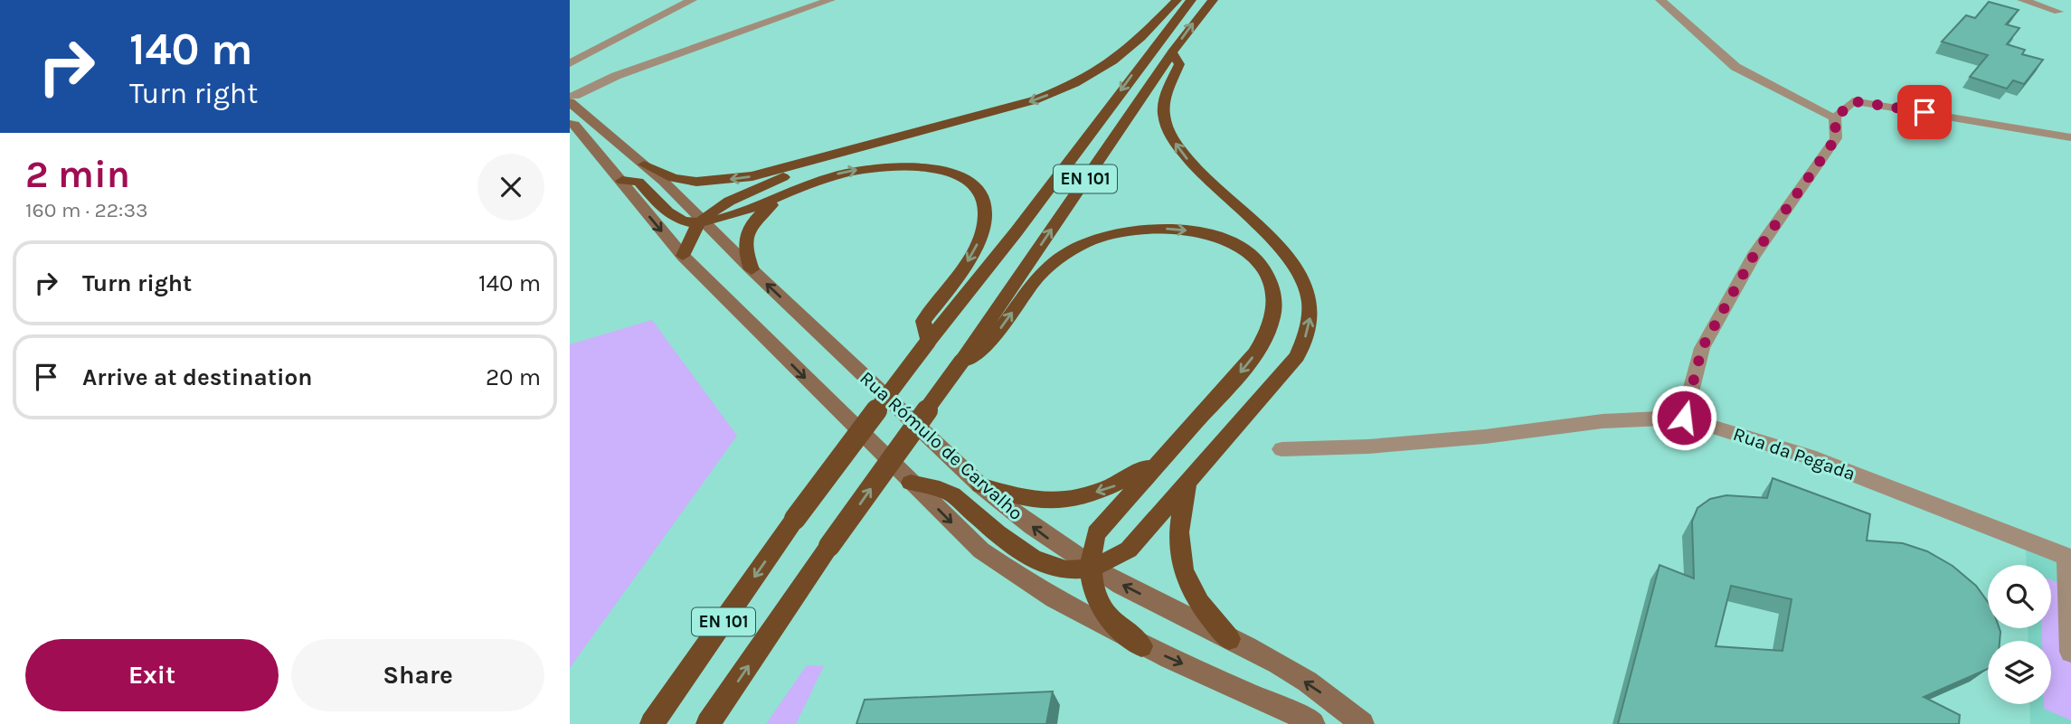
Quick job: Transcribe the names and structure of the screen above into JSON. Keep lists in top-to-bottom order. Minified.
{"streets":{"highway":["EN 101"],"main road":["Rua Rómulo de Carvalho"],"street":["Rua da Pegada"]},"page":{"turn":["140 m","Turn right"],"heading":["2 min","160 m · 22:33"],"list":[{"name":"Turn right","value":"140 m"},{"name":"Arrive at destination","value":"20 m"}],"buttons":["Exit","Share"]}}
